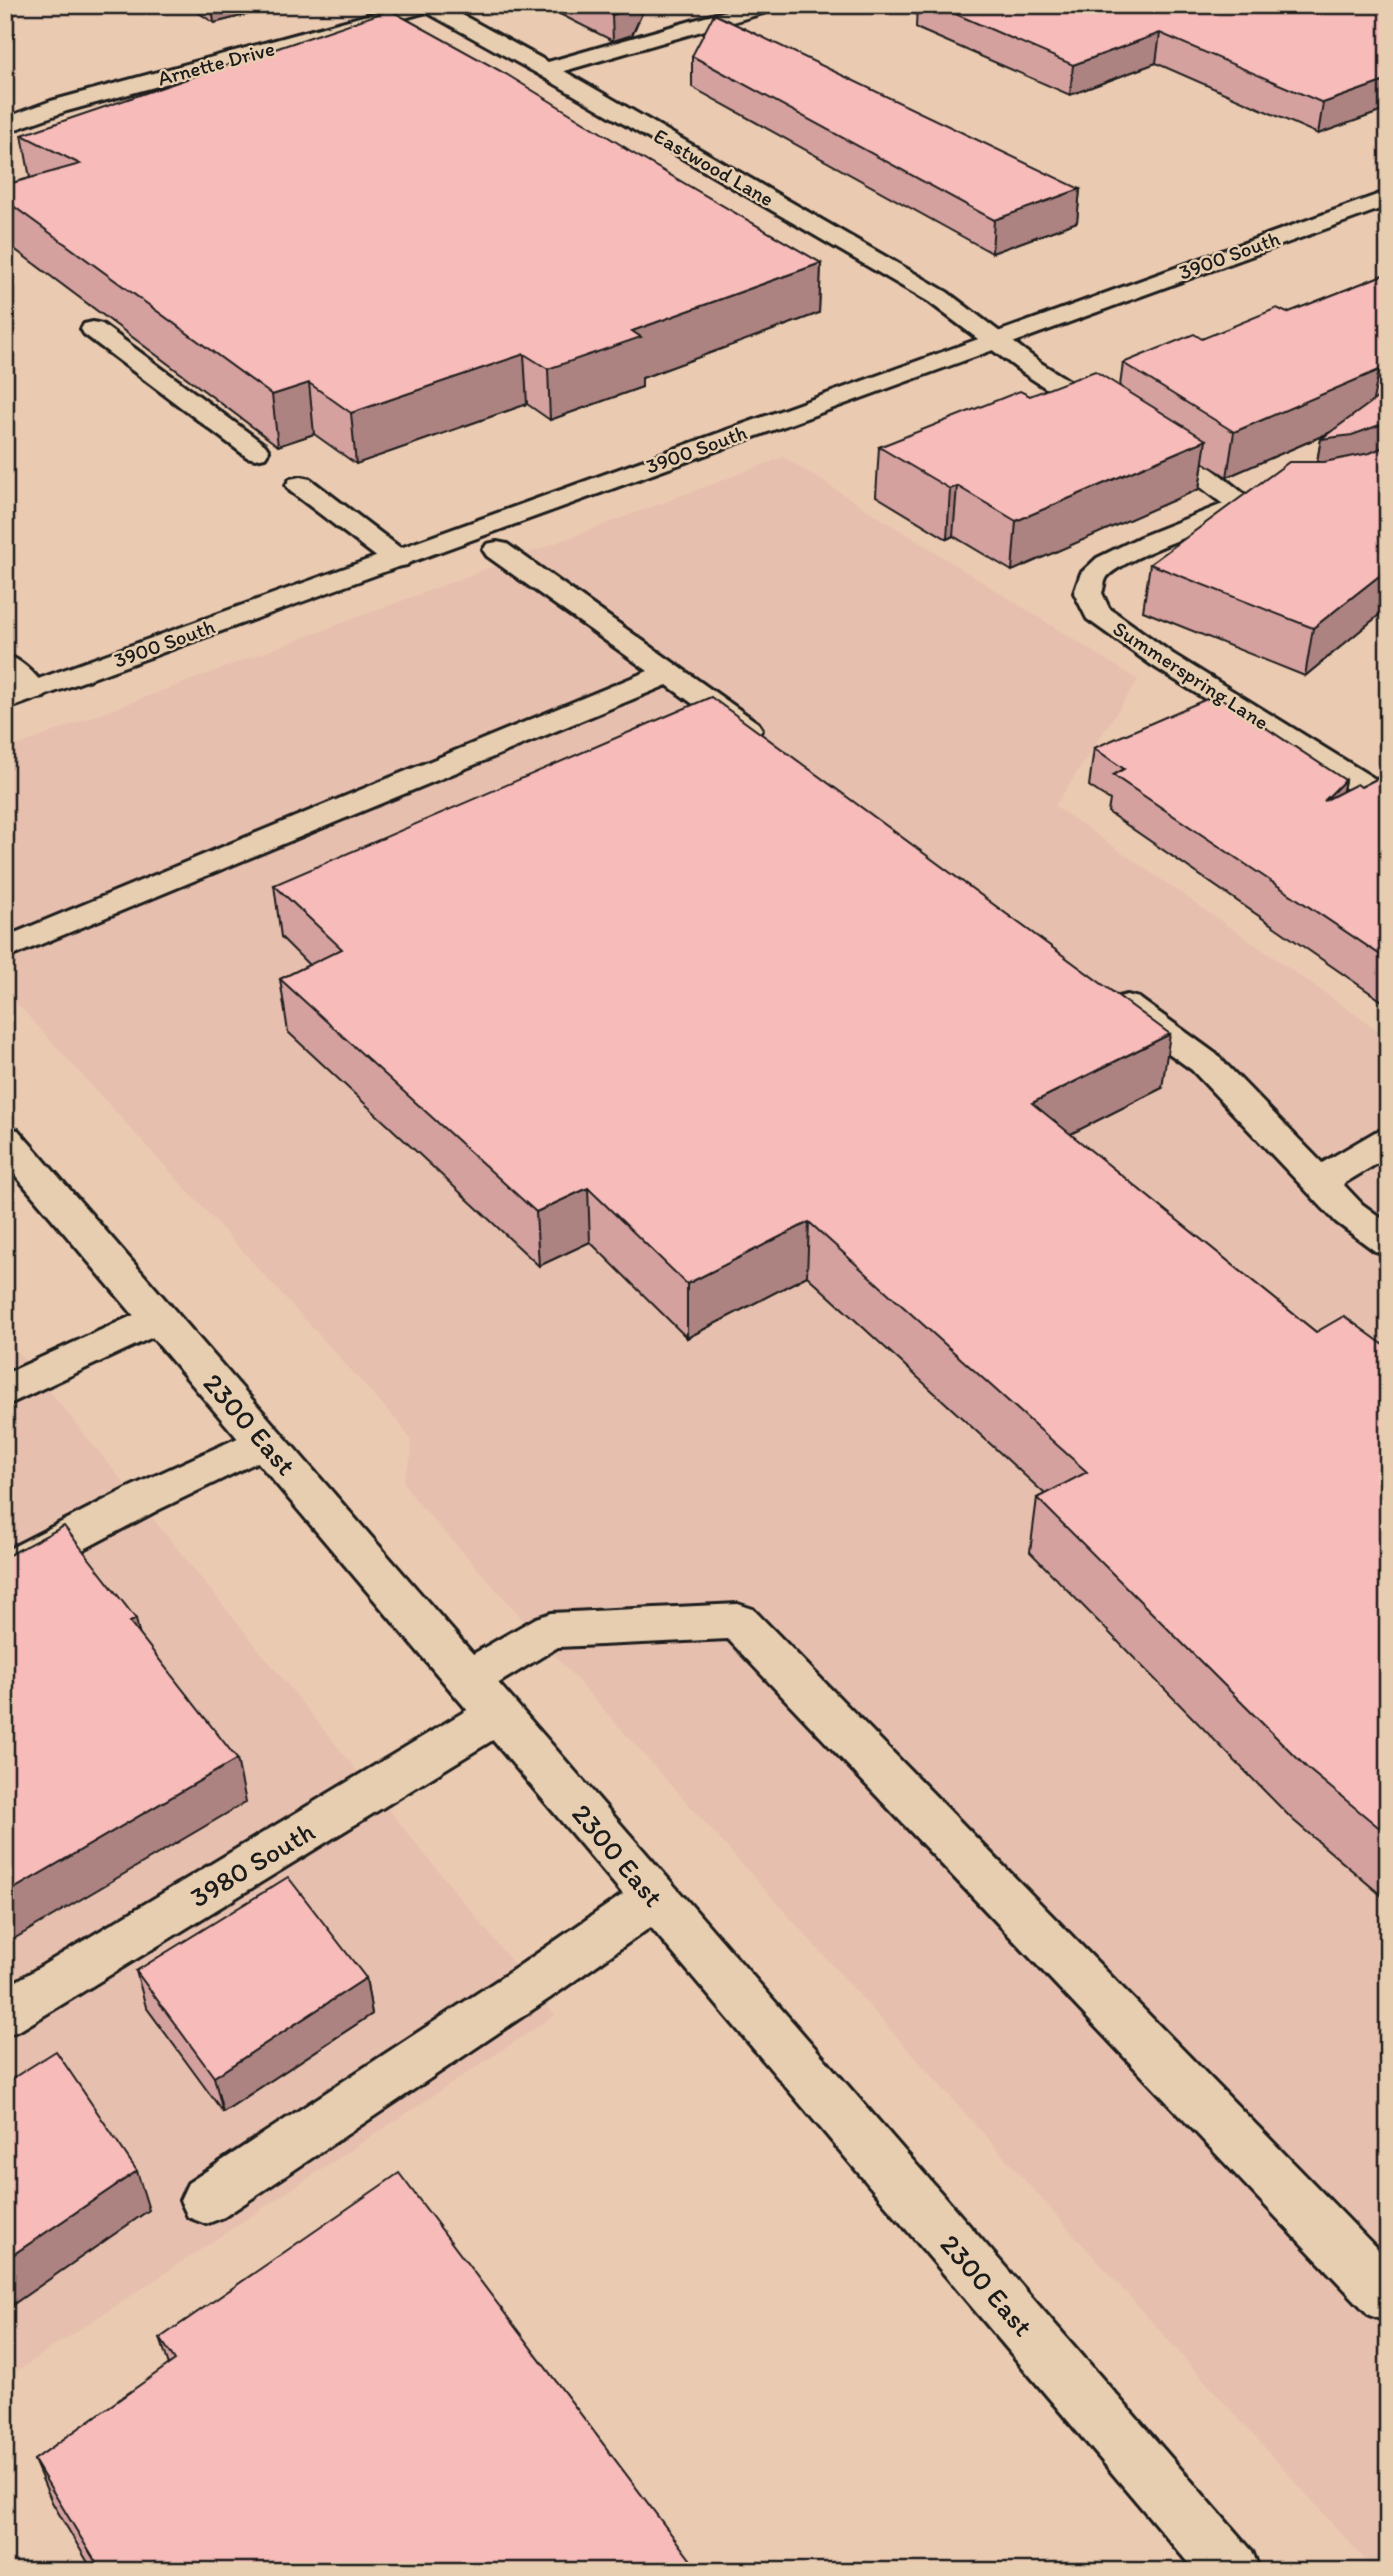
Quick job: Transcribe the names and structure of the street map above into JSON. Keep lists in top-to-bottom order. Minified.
{"streets":{"street":["Arnette Drive","Eastwood Lane","3900 South","Summerspring Lane","2300 East","3980 South"]},"crossings":[["Arnette Drive","Eastwood Lane"],["Eastwood Lane","3900 South"],["2300 East","3980 South"]]}
